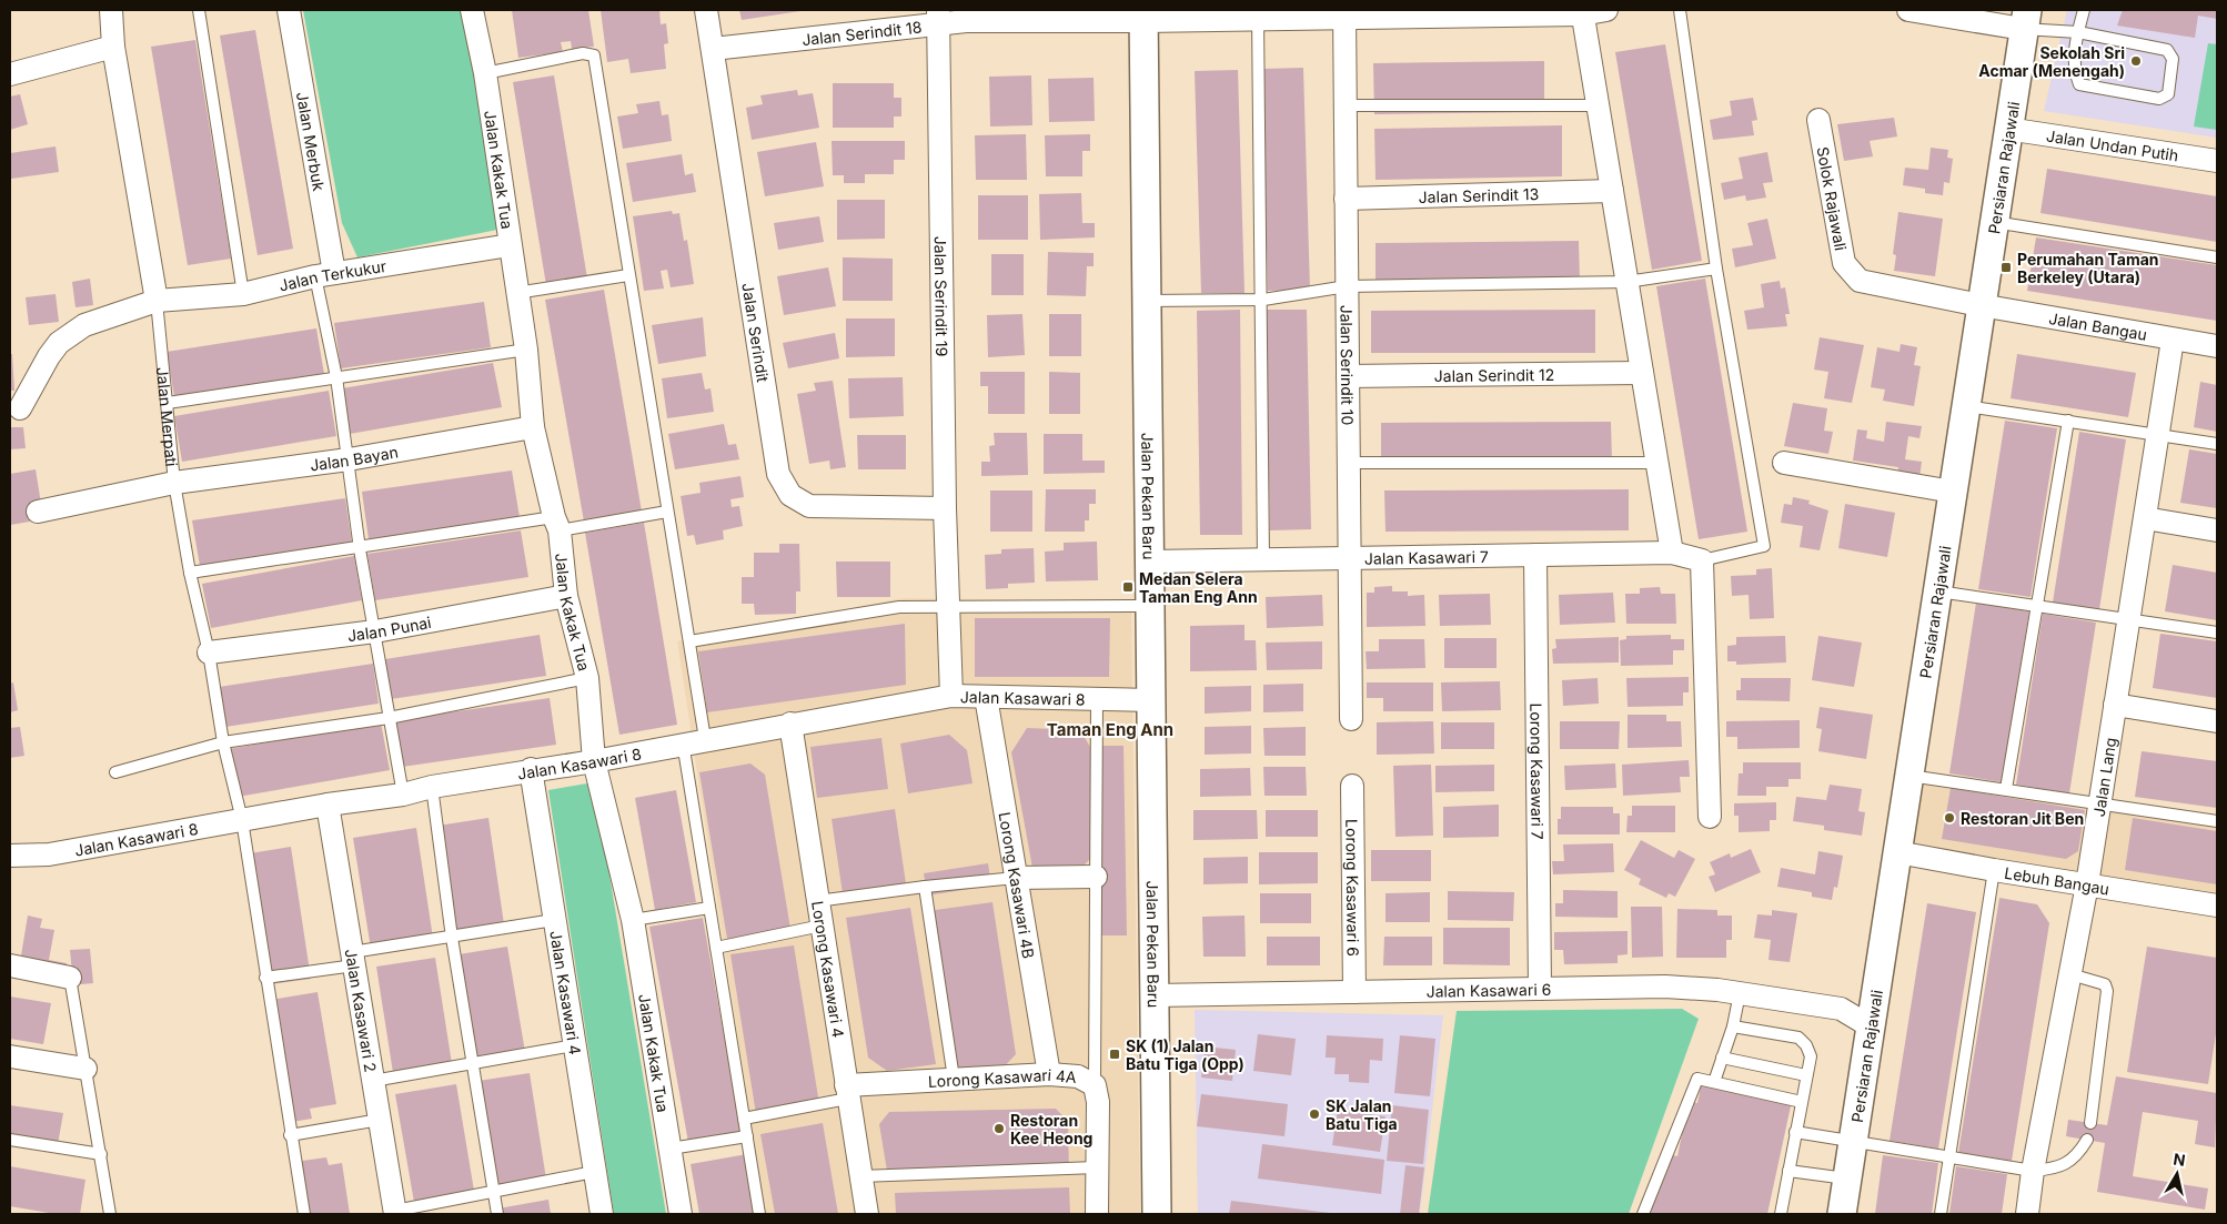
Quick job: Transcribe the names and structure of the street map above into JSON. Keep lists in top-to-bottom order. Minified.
{"streets":{"street":["Jalan Serindit 18","Jalan Merbuk","Jalan Undan Putih","Persiaran Rajawali","Jalan Kakak Tua","Jalan Serindit 13","Solok Rajawali","Jalan Terkukur","Jalan Serindit 19","Jalan Bangau","Jalan Serindit","Jalan Serindit 10","Jalan Serindit 12","Jalan Merpati","Jalan Bayan","Jalan Pekan Baru","Jalan Kasawari 7","Jalan Punai","Jalan Kasawari 8","Lorong Kasawari 7","Jalan Lang","Lebuh Bangau","Lorong Kasawari 4B","Lorong Kasawari 6","Lorong Kasawari 4","Jalan Kasawari 6","Jalan Kasawari 4","Jalan Kasawari 2","Lorong Kasawari 4A"]},"crossings":[["Jalan Serindit 18","Jalan Serindit 19"],["Jalan Serindit 18","Jalan Serindit"],["Jalan Serindit 18","Jalan Serindit 10"],["Jalan Serindit 18","Jalan Pekan Baru"],["Jalan Merbuk","Jalan Terkukur"],["Jalan Undan Putih","Persiaran Rajawali"],["Persiaran Rajawali","Solok Rajawali"],["Persiaran Rajawali","Jalan Bangau"],["Persiaran Rajawali","Lebuh Bangau"],["Jalan Kakak Tua","Jalan Terkukur"],["Jalan Kakak Tua","Jalan Bayan"],["Jalan Kakak Tua","Jalan Punai"],["Jalan Kakak Tua","Jalan Kasawari 8"],["Jalan Serindit 13","Jalan Serindit 10"],["Solok Rajawali","Jalan Bangau"],["Jalan Terkukur","Jalan Merpati"],["Jalan Serindit 19","Jalan Serindit"],["Jalan Serindit 19","Jalan Kasawari 8"],["Jalan Bangau","Jalan Lang"],["Jalan Serindit 10","Jalan Serindit 12"],["Jalan Serindit 10","Jalan Kasawari 7"],["Jalan Merpati","Jalan Bayan"],["Jalan Merpati","Jalan Punai"],["Jalan Merpati","Jalan Kasawari 8"],["Jalan Pekan Baru","Jalan Kasawari 7"],["Jalan Pekan Baru","Jalan Kasawari 8"],["Jalan Pekan Baru","Jalan Kasawari 6"],["Jalan Kasawari 7","Lorong Kasawari 7"],["Jalan Kasawari 8","Lorong Kasawari 4B"],["Jalan Kasawari 8","Lorong Kasawari 4"],["Jalan Kasawari 8","Jalan Kasawari 4"],["Jalan Kasawari 8","Jalan Kasawari 2"],["Lorong Kasawari 7","Jalan Kasawari 6"],["Jalan Lang","Lebuh Bangau"],["Lorong Kasawari 4B","Lorong Kasawari 4A"],["Lorong Kasawari 6","Jalan Kasawari 6"],["Lorong Kasawari 4","Lorong Kasawari 4A"]],"districts":["Taman Eng Ann"],"places":{"other":["Sekolah Sri Acmar (Menengah)","Restoran Jit Ben","SK Jalan Batu Tiga","Restoran Kee Heong"],"transit":["Perumahan Taman Berkeley (Utara)","Medan Selera Taman Eng Ann","SK (1) Jalan Batu Tiga (Opp)"]},"north":"top"}
